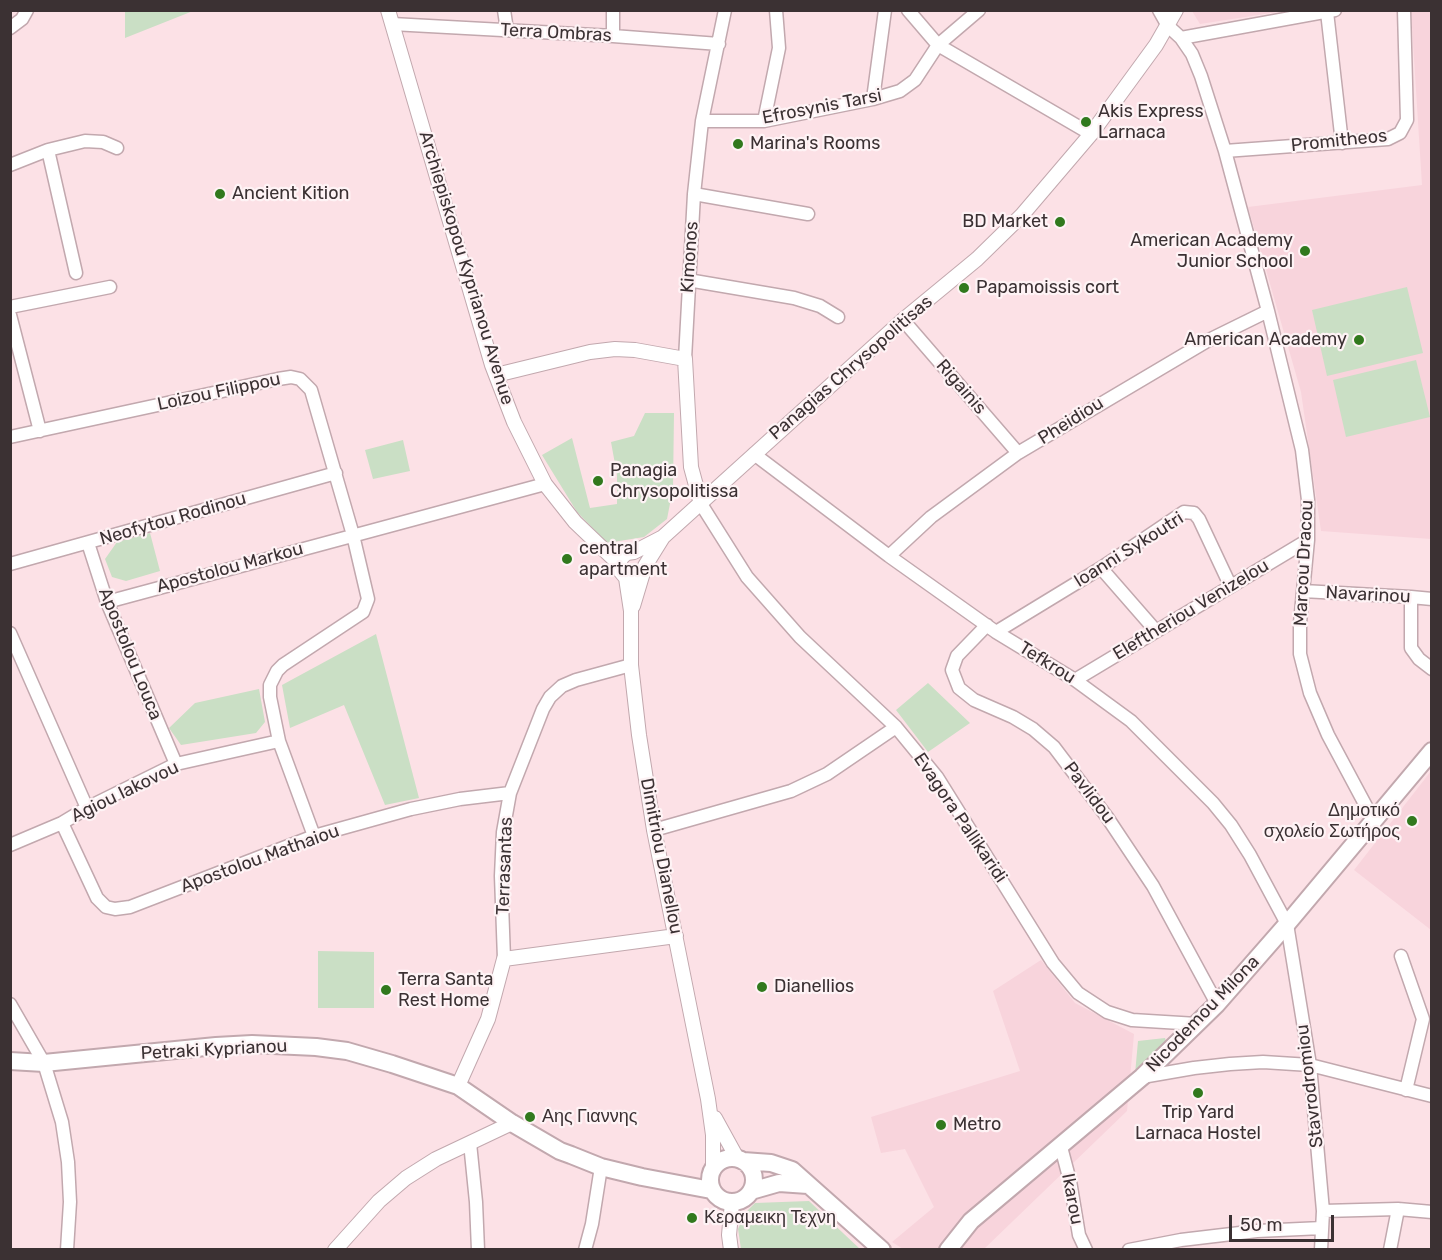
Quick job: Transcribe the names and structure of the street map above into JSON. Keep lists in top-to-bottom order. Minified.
{"streets":{"main road":["Nicodemou Milona","Petraki Kyprianou"],"street":["Terra Ombras","Efrosynis Tarsi","Promitheos","Kimonos","Archiepiskopou Kyprianou Avenue","Panagias Chrysopolitisas","Rigainis","Loizou Filippou","Pheidiou","Neofytou Rodinou","Ioanni Sykoutri","Marcou Dracou","Apostolou Markou","Navarinou","Eleftheriou Venizelou","Apostolou Louca","Tefkrou","Agiou Iakovou","Pavlidou","Evagora Pallikaridi","Dimitriou Dianellou","Apostolou Mathaiou","Terrasantas","Stavrodromiou","Ikarou"]},"crossings":[["Terra Ombras","Kimonos"],["Terra Ombras","Archiepiskopou Kyprianou Avenue"],["Efrosynis Tarsi","Kimonos"],["Promitheos","Marcou Dracou"],["Kimonos","Panagias Chrysopolitisas"],["Kimonos","Evagora Pallikaridi"],["Archiepiskopou Kyprianou Avenue","Panagias Chrysopolitisas"],["Archiepiskopou Kyprianou Avenue","Apostolou Markou"],["Archiepiskopou Kyprianou Avenue","Dimitriou Dianellou"],["Panagias Chrysopolitisas","Rigainis"],["Panagias Chrysopolitisas","Marcou Dracou"],["Panagias Chrysopolitisas","Tefkrou"],["Panagias Chrysopolitisas","Evagora Pallikaridi"],["Panagias Chrysopolitisas","Dimitriou Dianellou"],["Rigainis","Pheidiou"],["Loizou Filippou","Neofytou Rodinou"],["Loizou Filippou","Apostolou Markou"],["Loizou Filippou","Agiou Iakovou"],["Pheidiou","Marcou Dracou"],["Pheidiou","Tefkrou"],["Neofytou Rodinou","Apostolou Louca"],["Ioanni Sykoutri","Eleftheriou Venizelou"],["Ioanni Sykoutri","Tefkrou"],["Ioanni Sykoutri","Pavlidou"],["Marcou Dracou","Navarinou"],["Marcou Dracou","Eleftheriou Venizelou"],["Marcou Dracou","Nicodemou Milona"],["Apostolou Markou","Apostolou Louca"],["Eleftheriou Venizelou","Tefkrou"],["Apostolou Louca","Agiou Iakovou"],["Tefkrou","Pavlidou"],["Tefkrou","Nicodemou Milona"],["Tefkrou","Stavrodromiou"],["Agiou Iakovou","Apostolou Mathaiou"],["Pavlidou","Nicodemou Milona"],["Evagora Pallikaridi","Nicodemou Milona"],["Dimitriou Dianellou","Terrasantas"],["Dimitriou Dianellou","Petraki Kyprianou"],["Apostolou Mathaiou","Terrasantas"],["Terrasantas","Petraki Kyprianou"],["Nicodemou Milona","Stavrodromiou"],["Nicodemou Milona","Ikarou"]],"places":["Akis Express Larnaca","Marina's Rooms","Ancient Kition","BD Market","American Academy Junior School","Papamoissis cort","American Academy","Panagia Chrysopolitissa","central apartment","Δημοτικό σχολείο Σωτήρος","Dianellios","Terra Santa Rest Home","Trip Yard Larnaca Hostel","Αης Γιαννης","Metro","Κεραμεικη Τεχνη"],"scale_bar":"50 m"}
